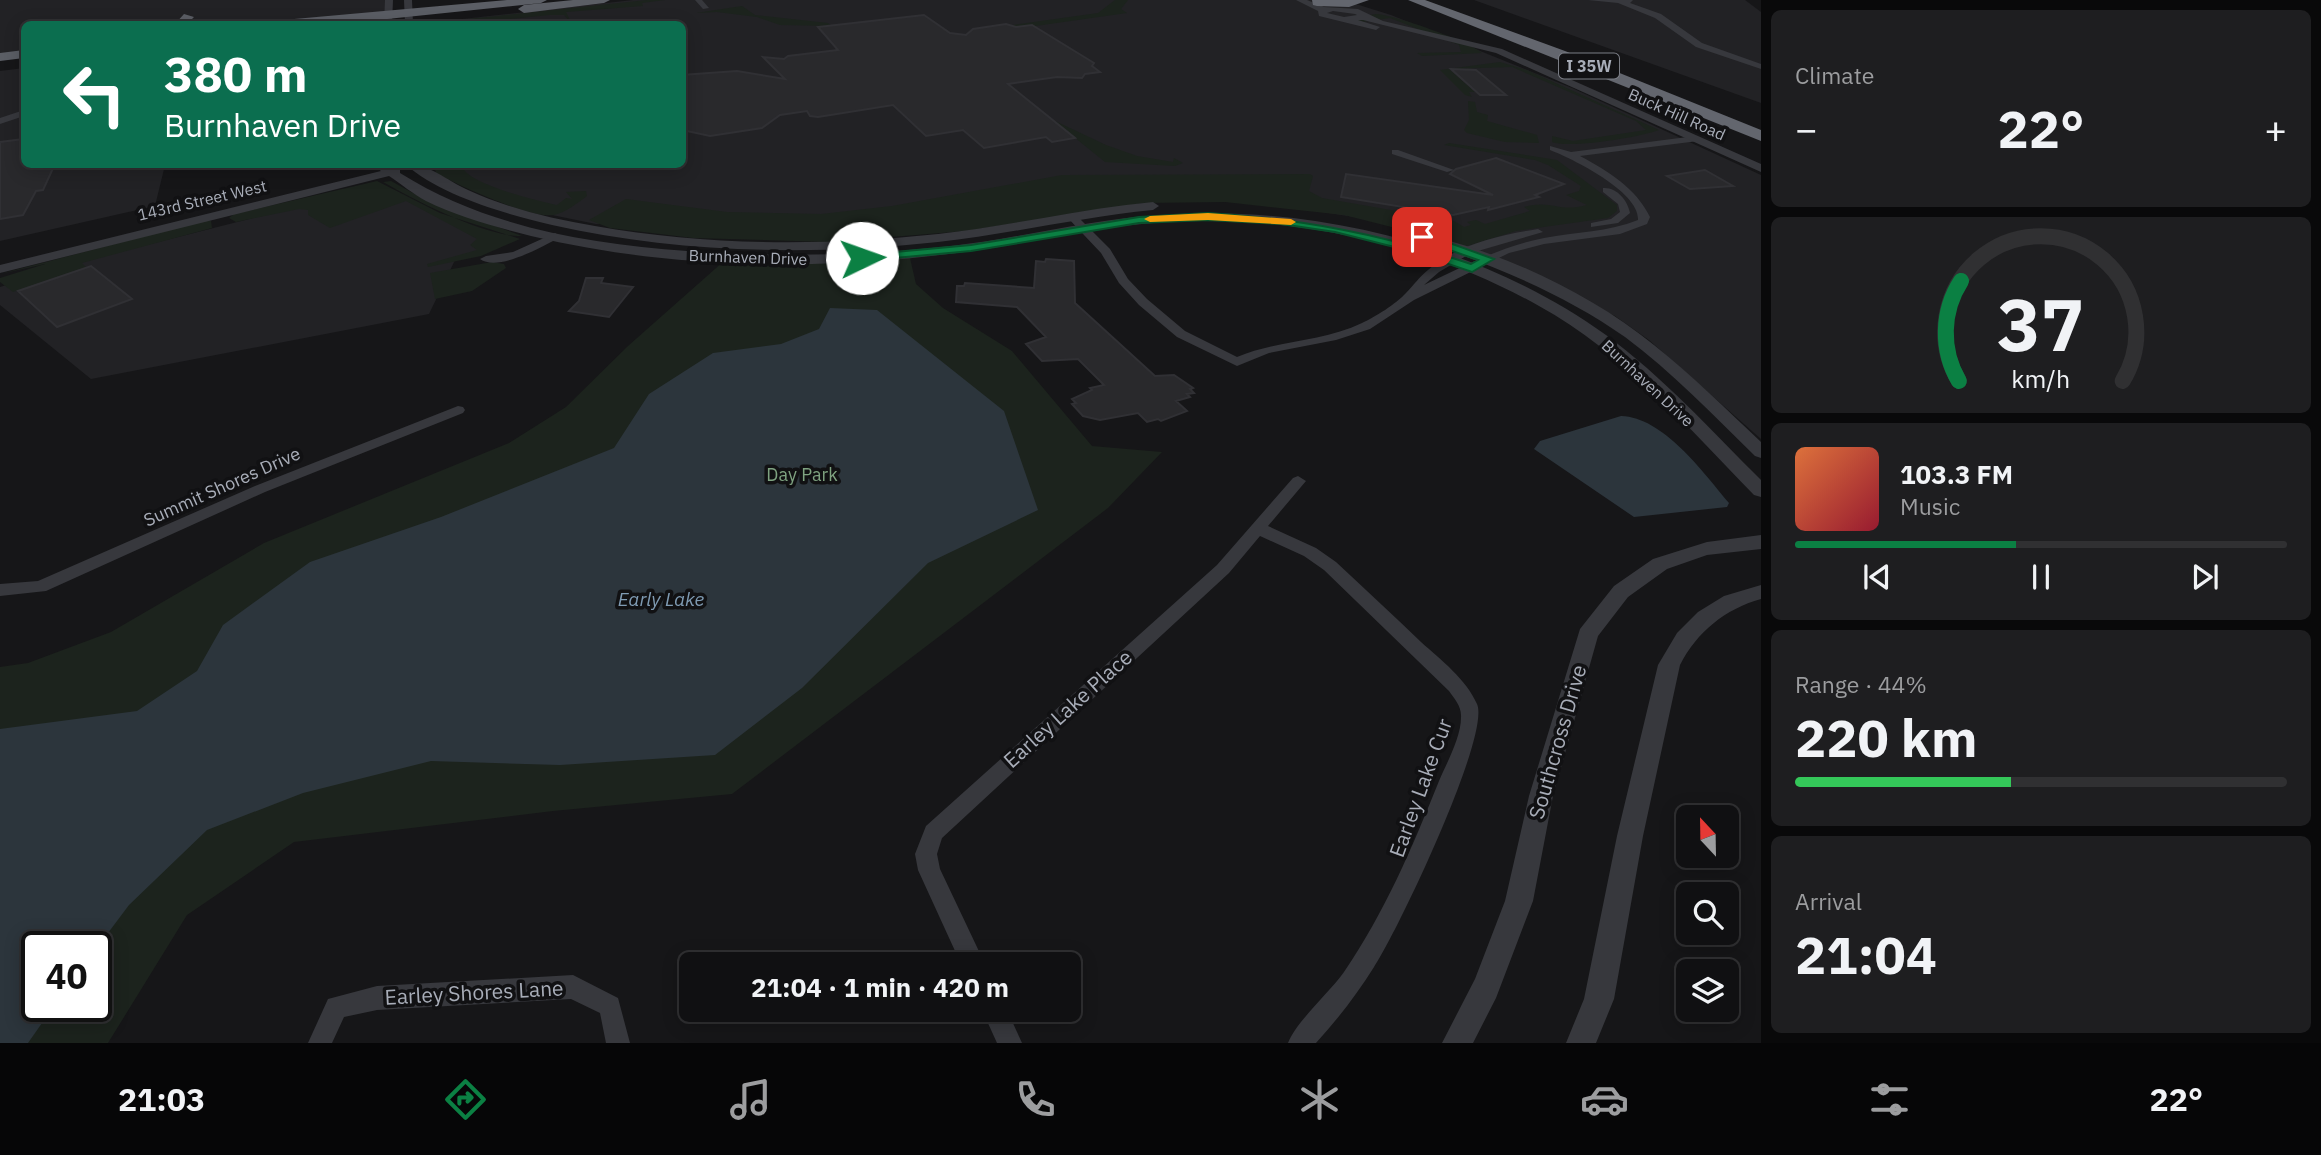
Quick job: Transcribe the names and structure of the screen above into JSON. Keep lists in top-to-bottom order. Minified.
{"streets":{"highway":["I 35W"],"street":["Buck Hill Road","143rd Street West","Burnhaven Drive","Summit Shores Drive","Earley Lake Place","Southcross Drive","Earley Lake Cur","Earley Shores Lane"]},"crossings":[["143rd Street West","Burnhaven Drive"],["Earley Lake Place","Earley Lake Cur"]],"water":["Early Lake"],"parks":["Day Park"],"north":"top","page":{"tile":["Climate",["Range · 44%","220 km"],["Arrival","21:04"]],"turn":["380 m","Burnhaven Drive"],"heat":["−","22°","+"],"song":["103.3 FM","Music"],"limit":"40","trip":"21:04 · 1 min · 420 m","tabs":["21:03","22°"],"gauge":["37","km/h"]}}
